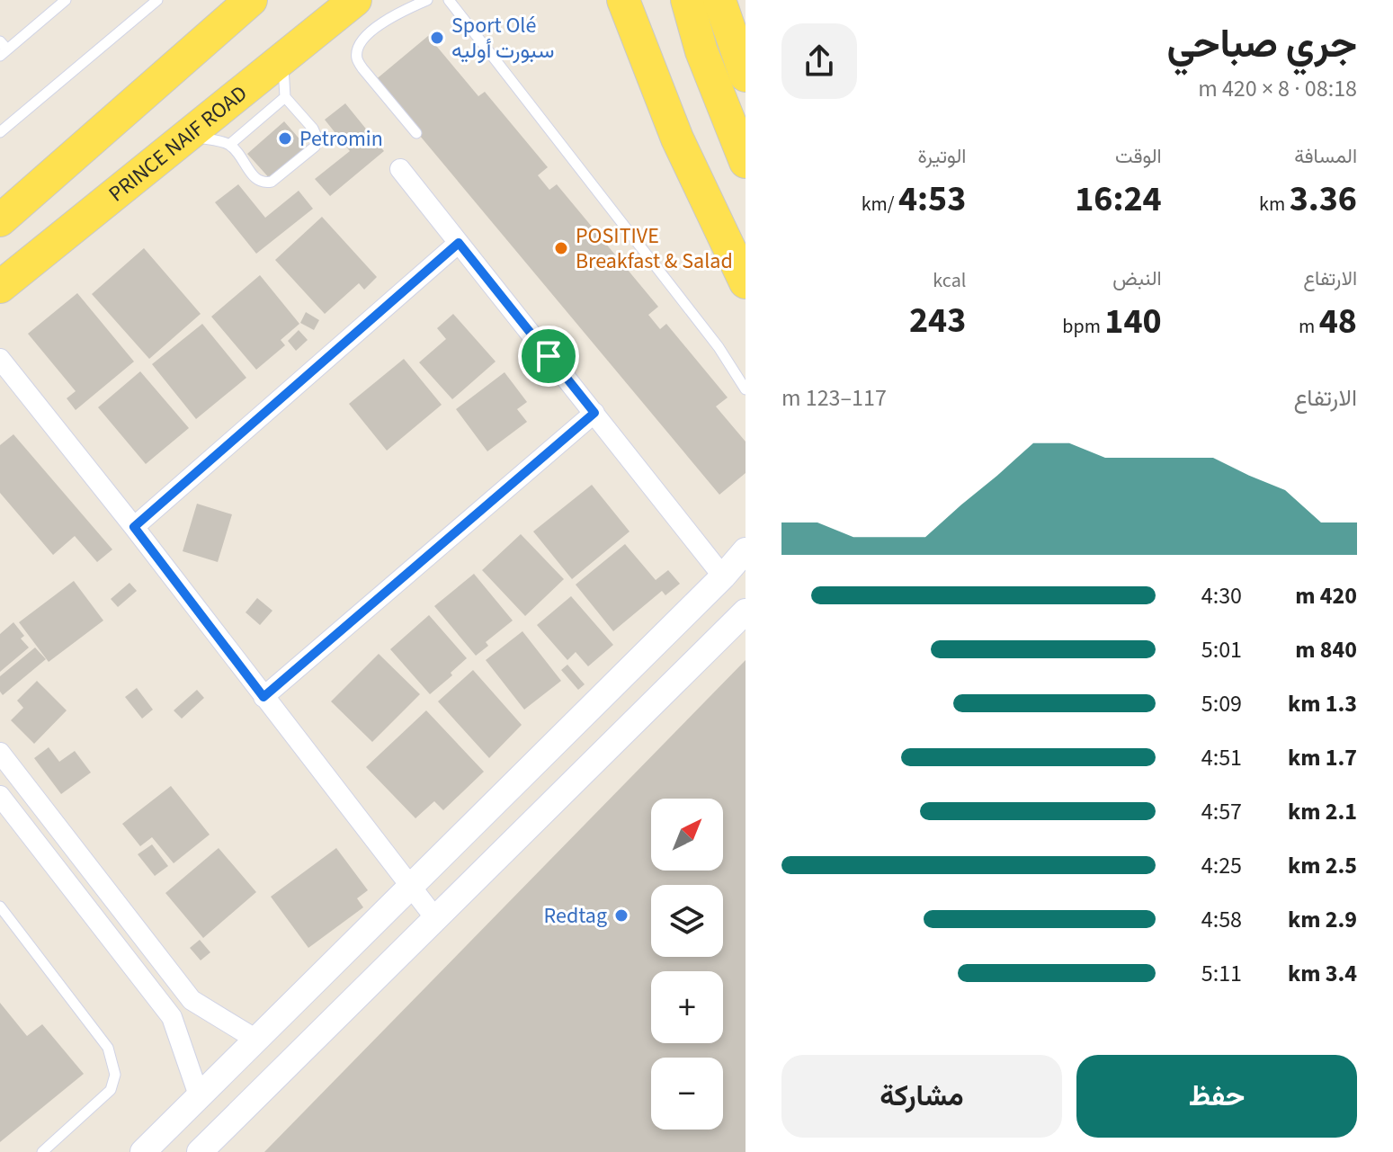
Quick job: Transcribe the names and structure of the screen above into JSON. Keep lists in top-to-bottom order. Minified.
{"streets":{"main road":["PRINCE NAIF ROAD"]},"places":["Sport Olé سبورت أوليه","Petromin","POSITIVE Breakfast & Salad","Redtag"],"north":"top right","page":{"heading":["جري صباحي","08:18 · 8 × 420 m"],"stats":[["المسافة","3.36 km"],["الوقت","16:24"],["الوتيرة","4:53 /km"],["الارتفاع","48 m"],["النبض","140 bpm"],["kcal","243"]],"chart":["الارتفاع","117–123 m"],"list":[{"name":"420 m","note":"4:30"},{"name":"840 m","note":"5:01"},{"name":"1.3 km","note":"5:09"},{"name":"1.7 km","note":"4:51"},{"name":"2.1 km","note":"4:57"},{"name":"2.5 km","note":"4:25"},{"name":"2.9 km","note":"4:58"},{"name":"3.4 km","note":"5:11"}],"map_buttons":["+","−"],"buttons":["حفظ","مشاركة"]}}
